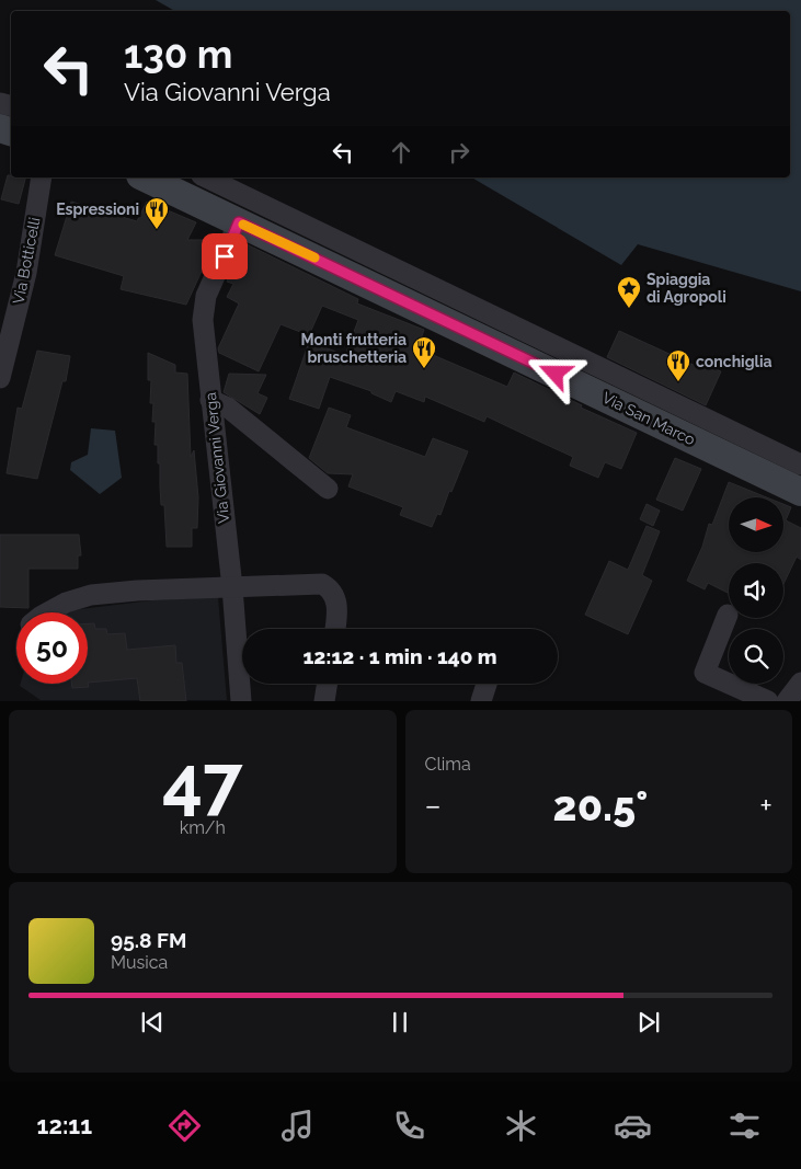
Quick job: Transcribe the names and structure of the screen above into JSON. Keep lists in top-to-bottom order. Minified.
{"streets":{"main road":["Via San Marco"],"street":["Via Botticelli","Via Giovanni Verga"]},"crossings":[["Via San Marco","Via Giovanni Verga"]],"places":{"restaurant":["Espressioni","Monti frutteria bruschetteria","conchiglia"],"place":["Spiaggia di Agropoli"]},"north":"right","page":{"turn":["130 m","Via Giovanni Verga"],"limit":"50","trip":"12:12 · 1 min · 140 m","tile":[["47","km/h"],"Clima"],"heat":["−","20.5°","+"],"song":["95.8 FM","Musica"],"tabs":"12:11"}}
